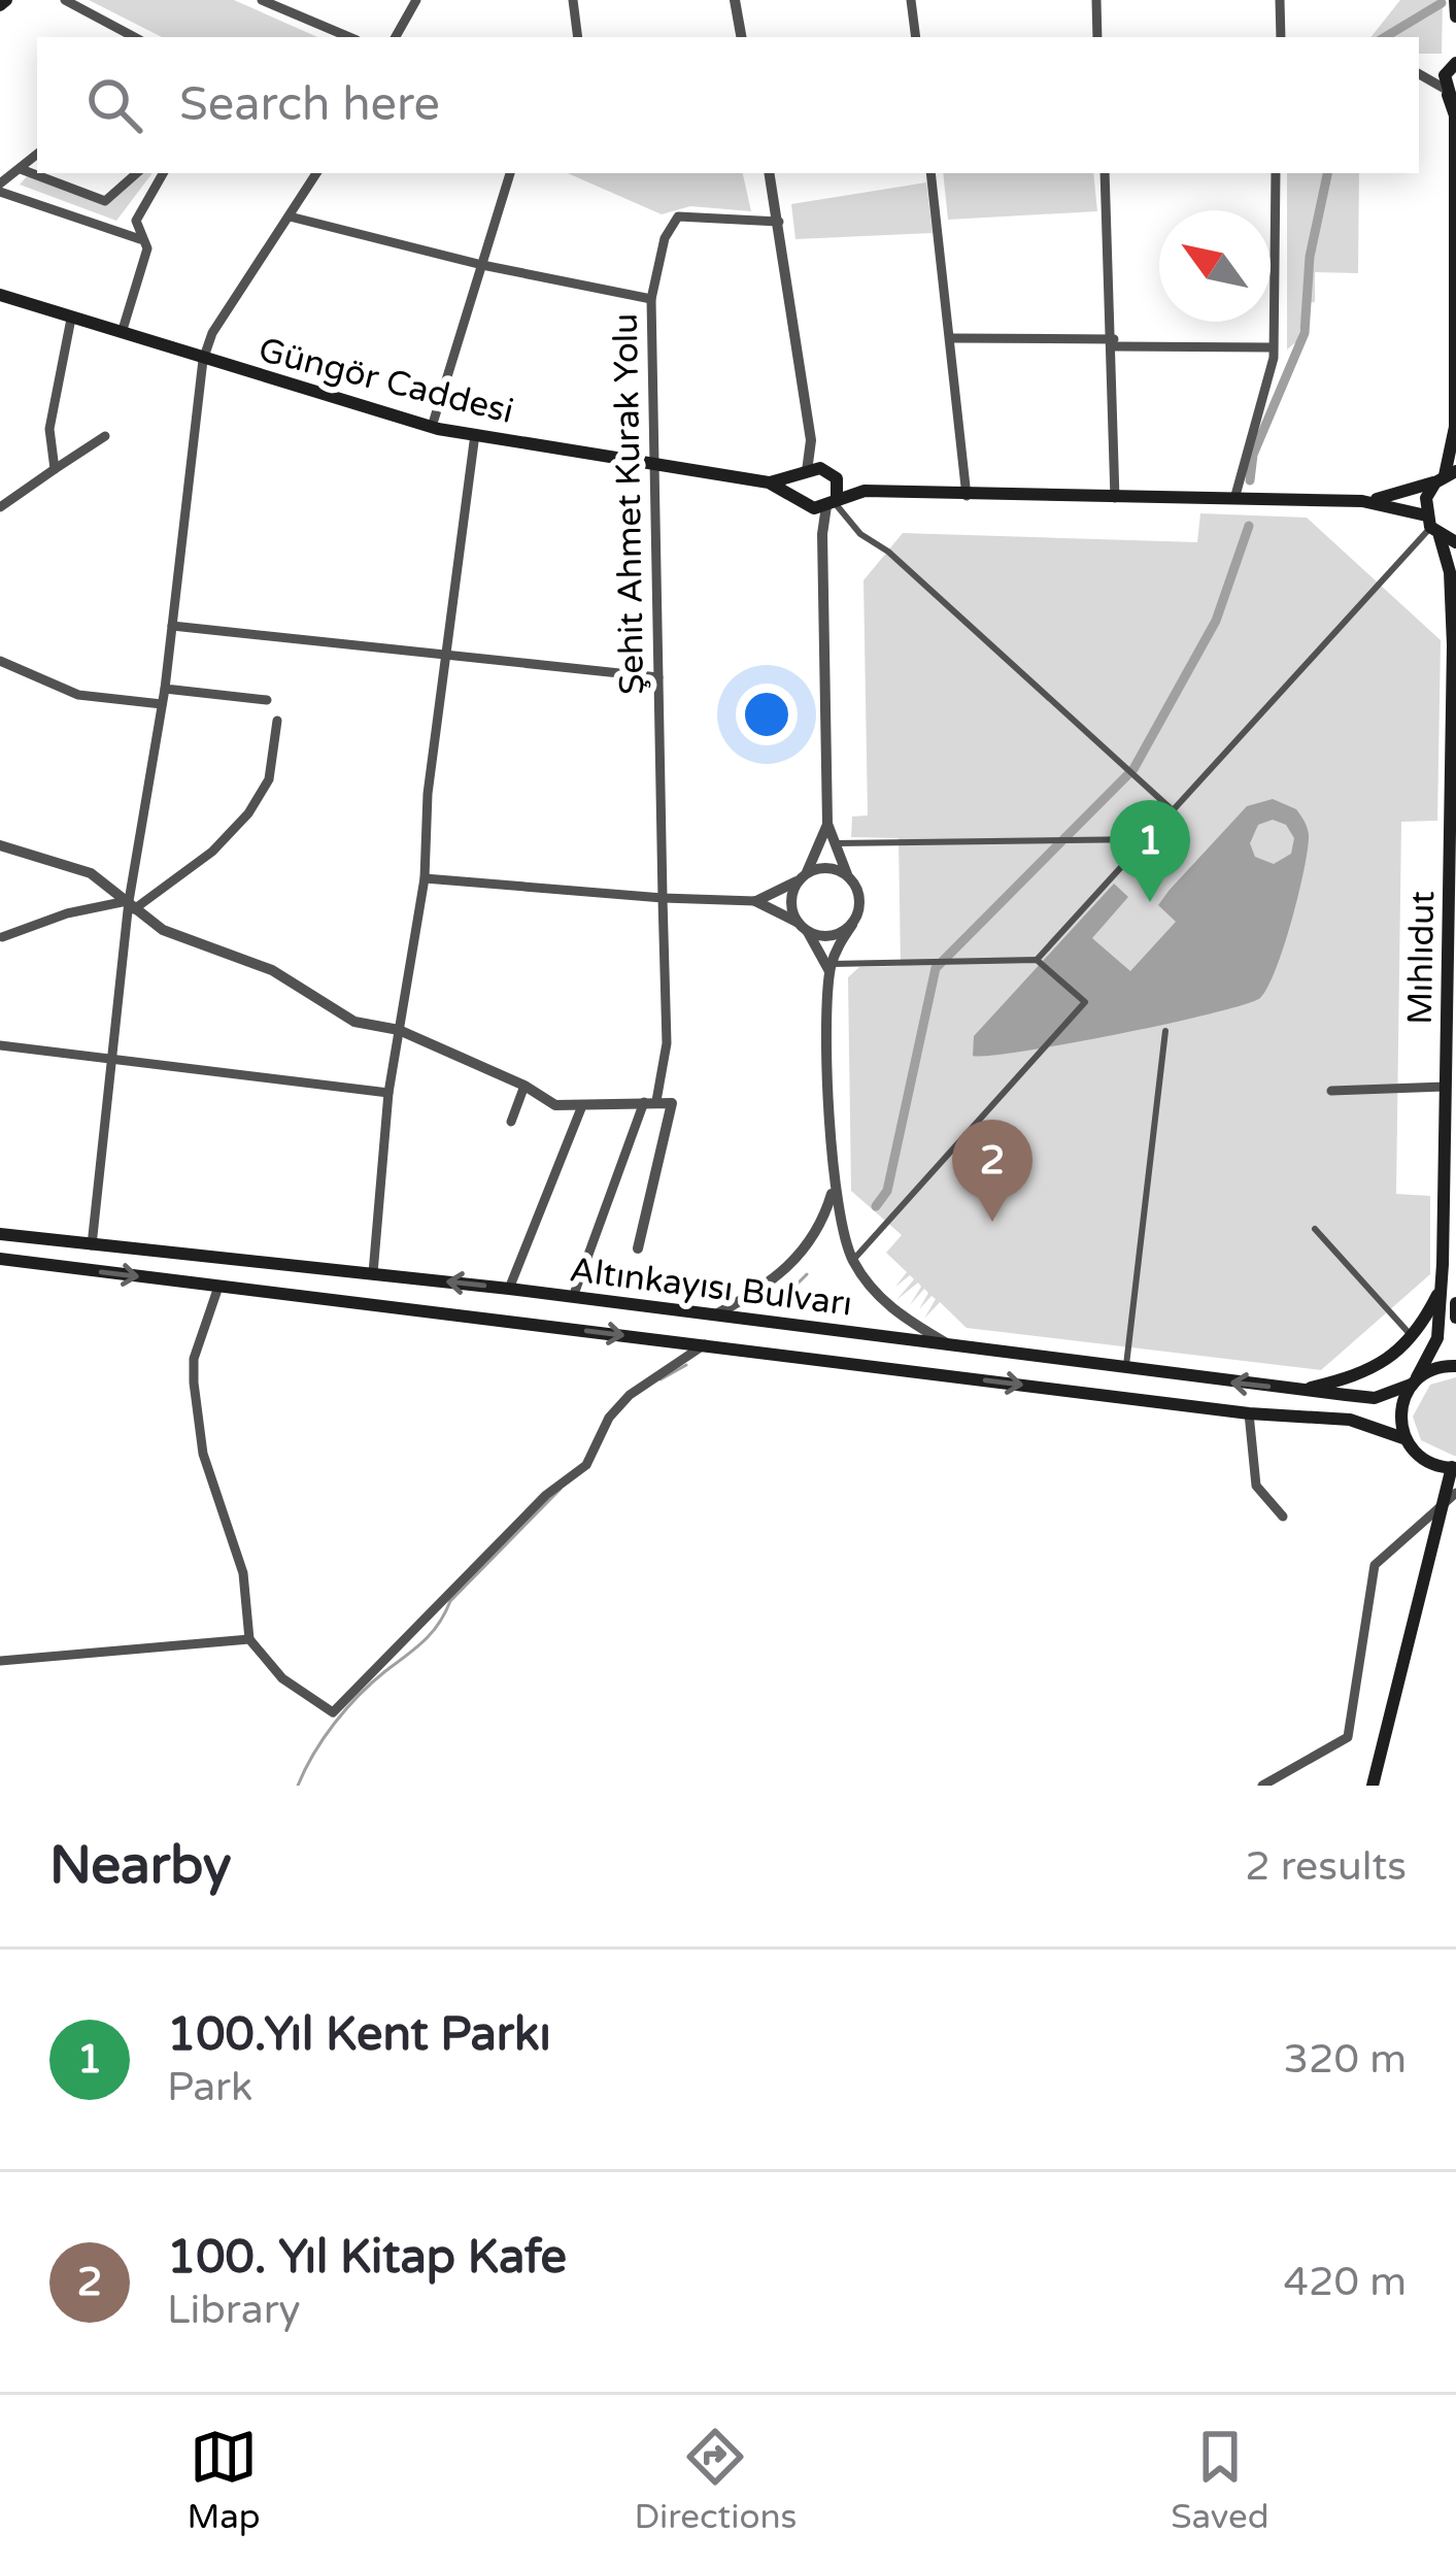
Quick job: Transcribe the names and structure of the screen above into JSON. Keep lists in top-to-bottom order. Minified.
{"streets":{"main road":["Güngör Caddesi","Mıhlıdut","Altınkayısı Bulvarı"],"street":["Şehit Ahmet Kurak Yolu"]},"crossings":[["Güngör Caddesi","Şehit Ahmet Kurak Yolu"],["Şehit Ahmet Kurak Yolu","Altınkayısı Bulvarı"],["Mıhlıdut","Altınkayısı Bulvarı"]],"north":"top left","page":{"search":"Search here","pins":["1","2"],"heading":["Nearby","2 results"],"list":[{"mark":"1","name":"100.Yıl Kent Parkı","note":"Park","value":"320 m"},{"mark":"2","name":"100. Yıl Kitap Kafe","note":"Library","value":"420 m"}],"nav":["Map","Directions","Saved"]}}
